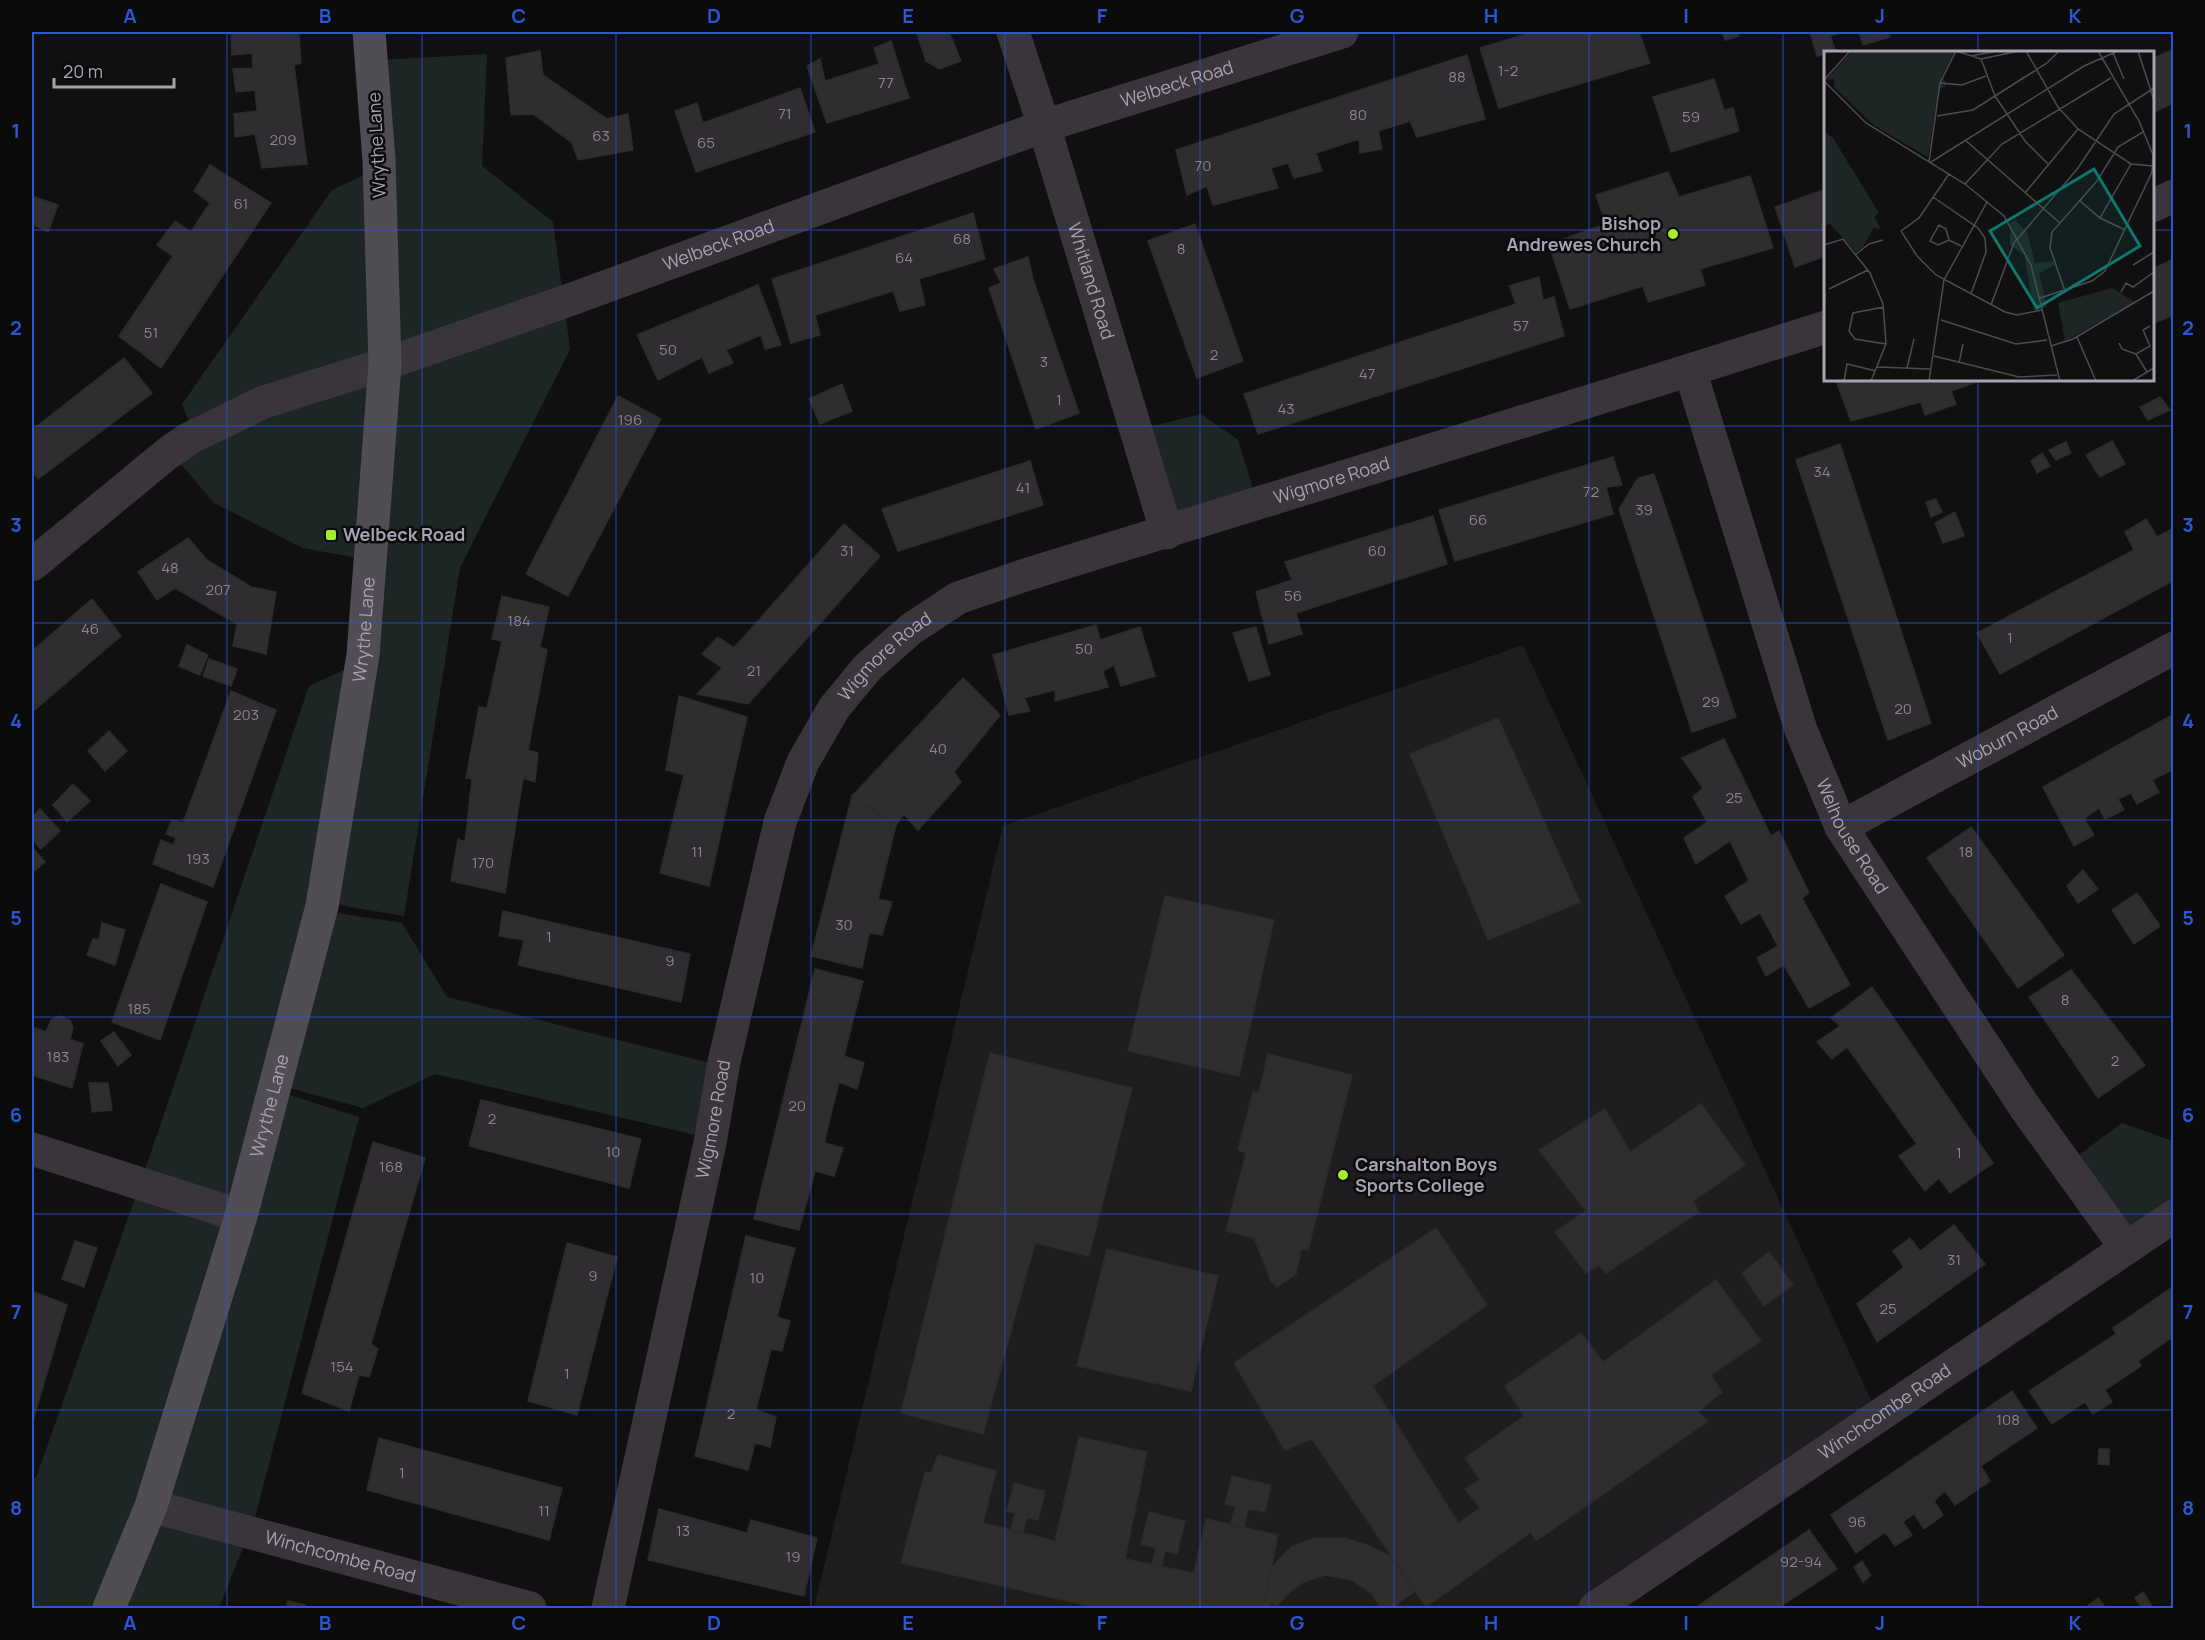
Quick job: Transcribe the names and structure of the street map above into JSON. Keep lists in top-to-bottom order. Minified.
{"streets":{"main road":["Wrythe Lane"],"street":["Welbeck Road","Whitland Road","Wigmore Road","Woburn Road","Welhouse Road","Winchcombe Road"]},"crossings":[["Welbeck Road","Wrythe Lane"],["Welbeck Road","Whitland Road"],["Wrythe Lane","Winchcombe Road"],["Whitland Road","Wigmore Road"],["Wigmore Road","Welhouse Road"],["Woburn Road","Welhouse Road"],["Welhouse Road","Winchcombe Road"]],"places":{"other":["Bishop Andrewes Church","Carshalton Boys Sports College"],"transit":["Welbeck Road"]},"house_numbers":["1-2","88","77","71","80","59","63","209","65","70","61","68","8","64","57","51","50","2","3","47","1","43","196","34","41","72","39","66","31","60","48","207","56","184","46","1","50","21","29","20","203","40","25","11","18","193","170","30","1","9","8","185","183","2","20","2","10","1","168","31","9","10","25","154","1","2","108","1","11","96","13","19","92-94"],"scale_bar":"20 m","grid":{"columns":["A","B","C","D","E","F","G","H","I","J","K"],"rows":["1","2","3","4","5","6","7","8"]}}
